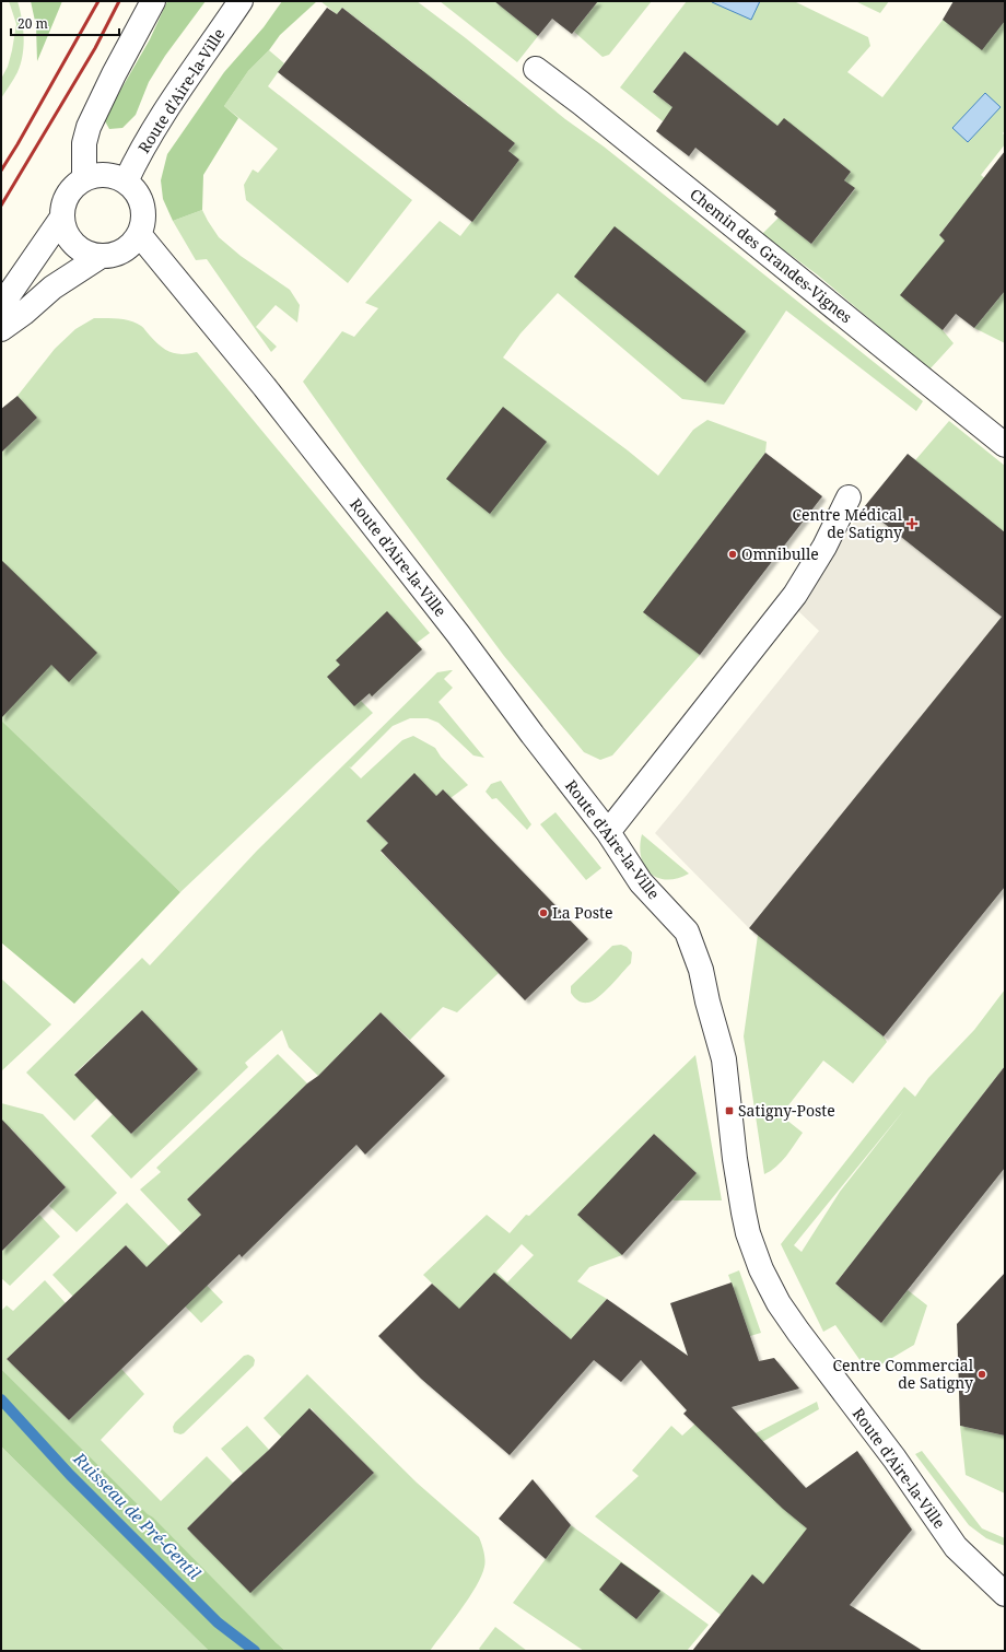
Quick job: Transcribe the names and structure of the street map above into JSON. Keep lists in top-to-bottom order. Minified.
{"streets":{"street":["Route d'Aire-la-Ville","Chemin des Grandes-Vignes"]},"water":["Ruisseau de Pré-Gentil"],"places":{"health":["Centre Médical de Satigny"],"other":["Omnibulle","La Poste","Centre Commercial de Satigny"],"transit":["Satigny-Poste"]},"scale_bar":"20 m"}
